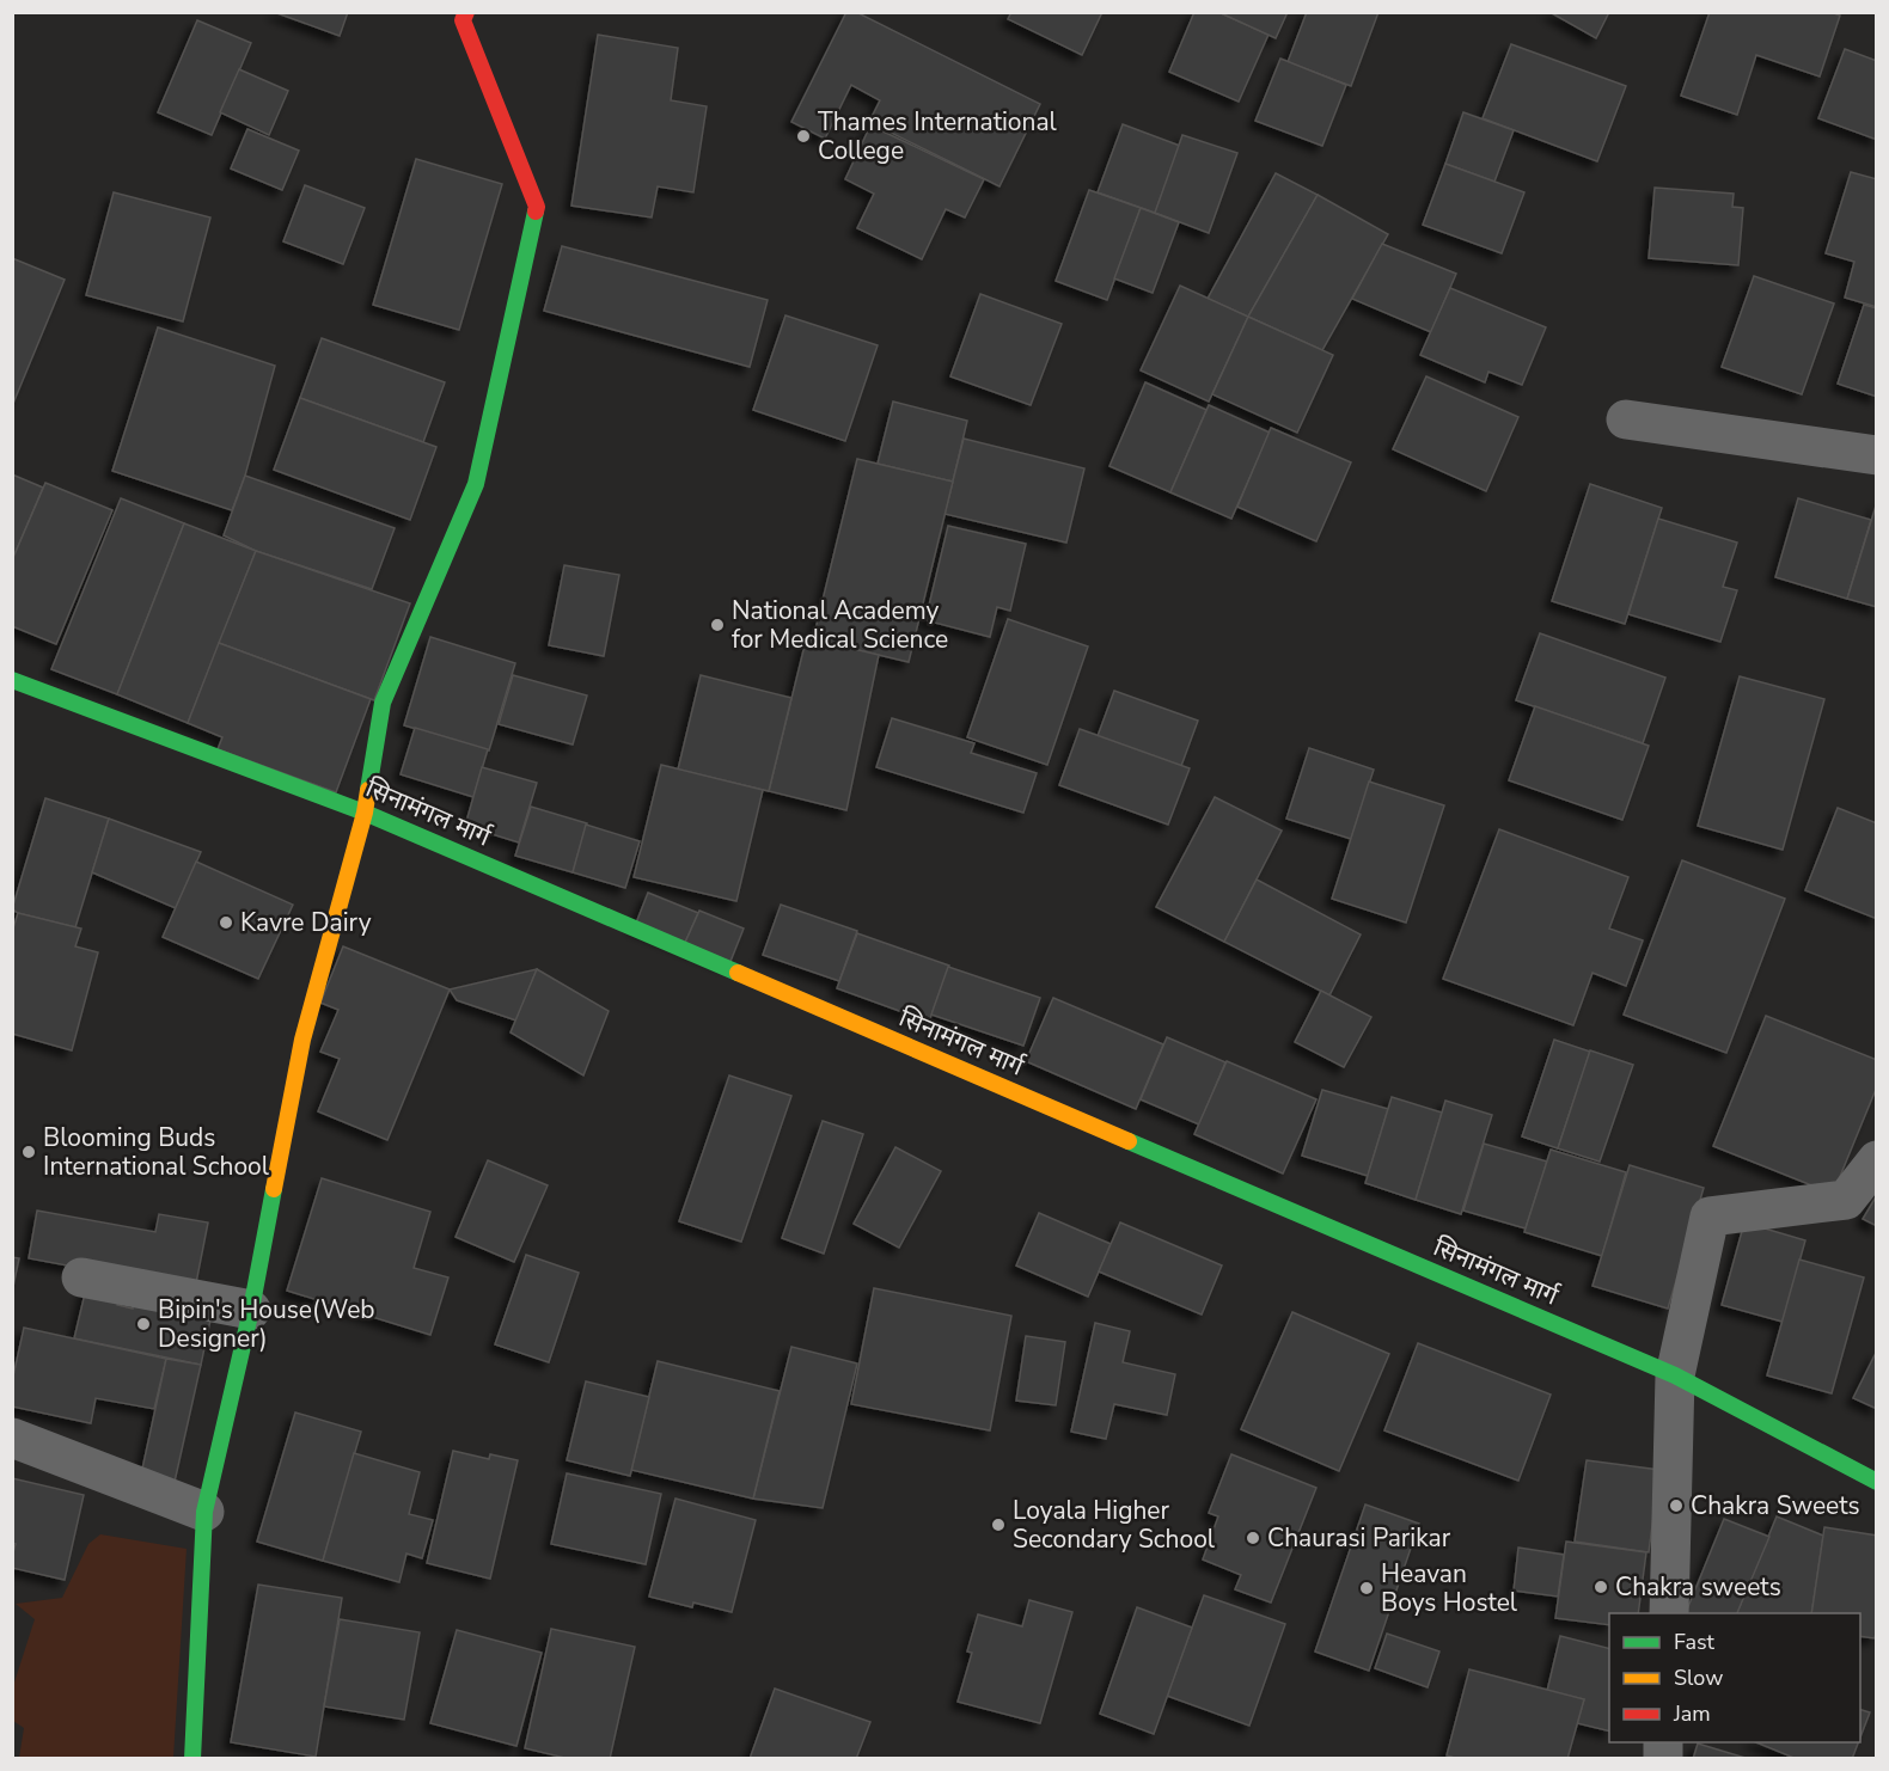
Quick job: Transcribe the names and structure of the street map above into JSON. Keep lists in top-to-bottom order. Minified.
{"streets":{"main road":["सिनामंगल मार्ग"]},"places":["Thames International College","National Academy for Medical Science","Kavre Dairy","Blooming Buds International School","Bipin's House(Web Designer)","Chakra Sweets","Loyala Higher Secondary School","Chaurasi Parikar","Chakra sweets","Heavan Boys Hostel"],"legend":["Fast","Slow","Jam"]}
